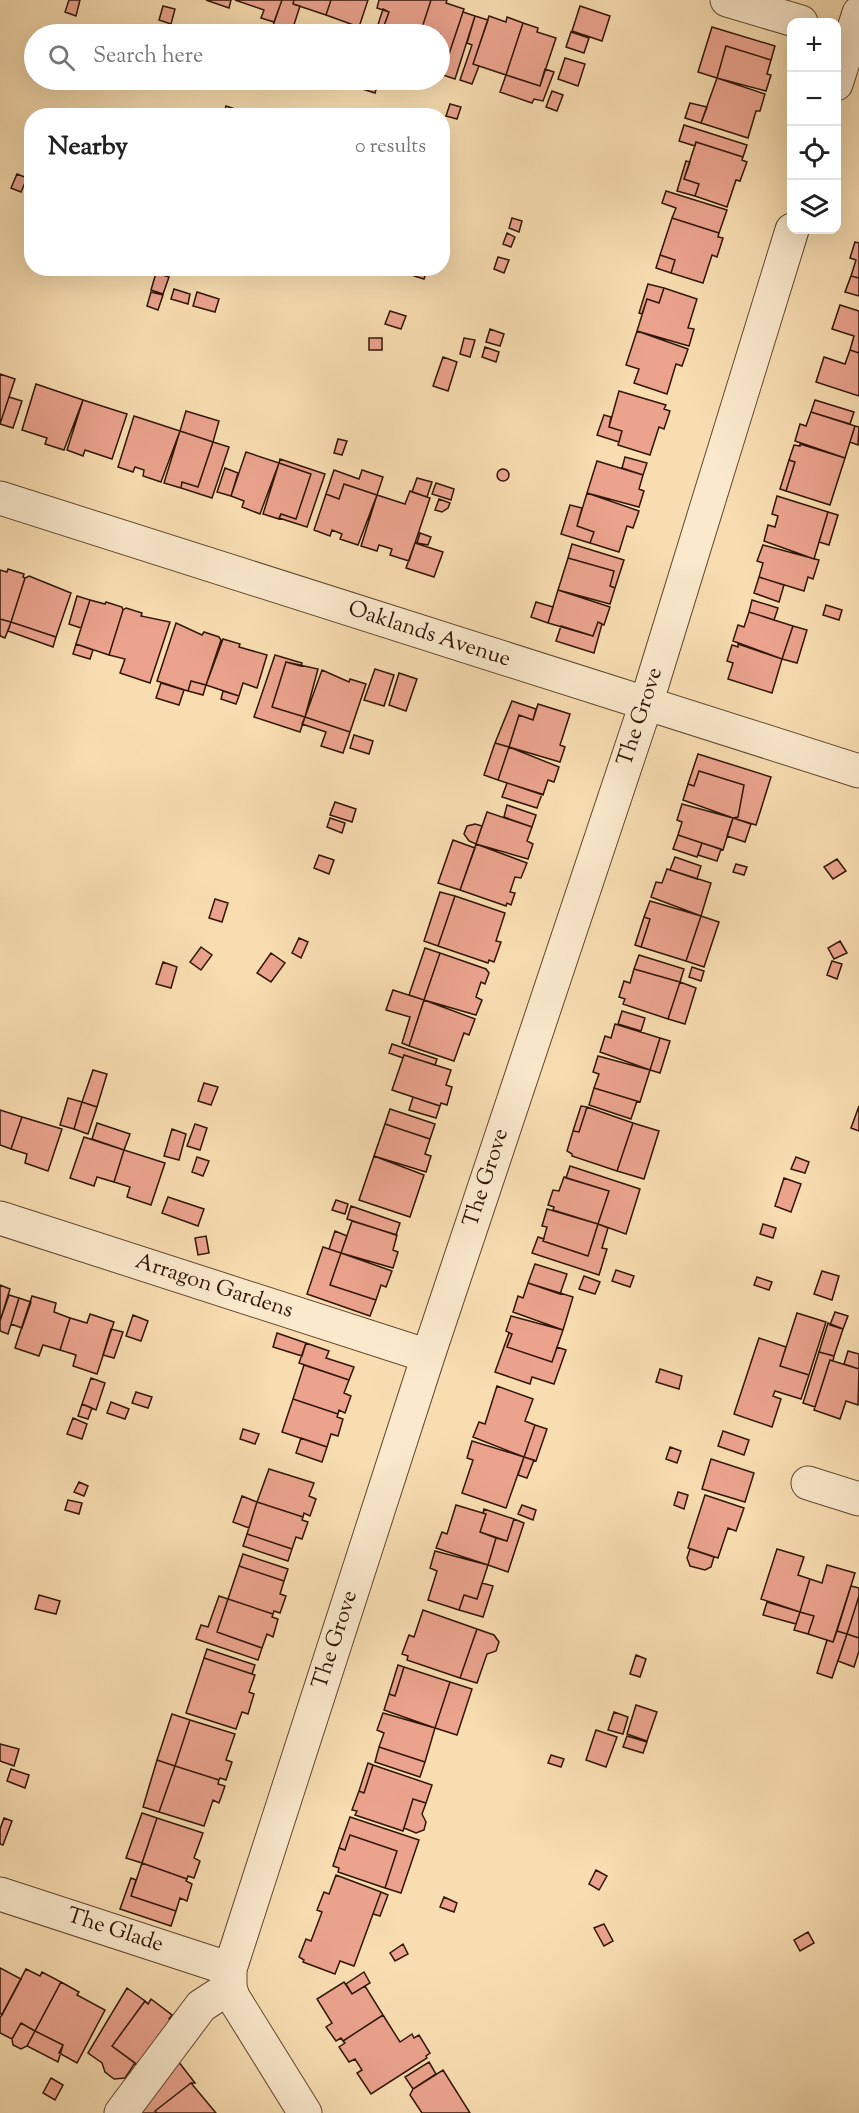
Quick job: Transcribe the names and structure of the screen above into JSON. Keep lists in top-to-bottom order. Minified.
{"streets":{"street":["Oaklands Avenue","The Grove","Arragon Gardens","The Glade"]},"crossings":[["Oaklands Avenue","The Grove"],["The Grove","Arragon Gardens"],["The Grove","The Glade"]],"page":{"map_buttons":["+","−"],"search":"Search here","heading":["Nearby","0 results"]}}
